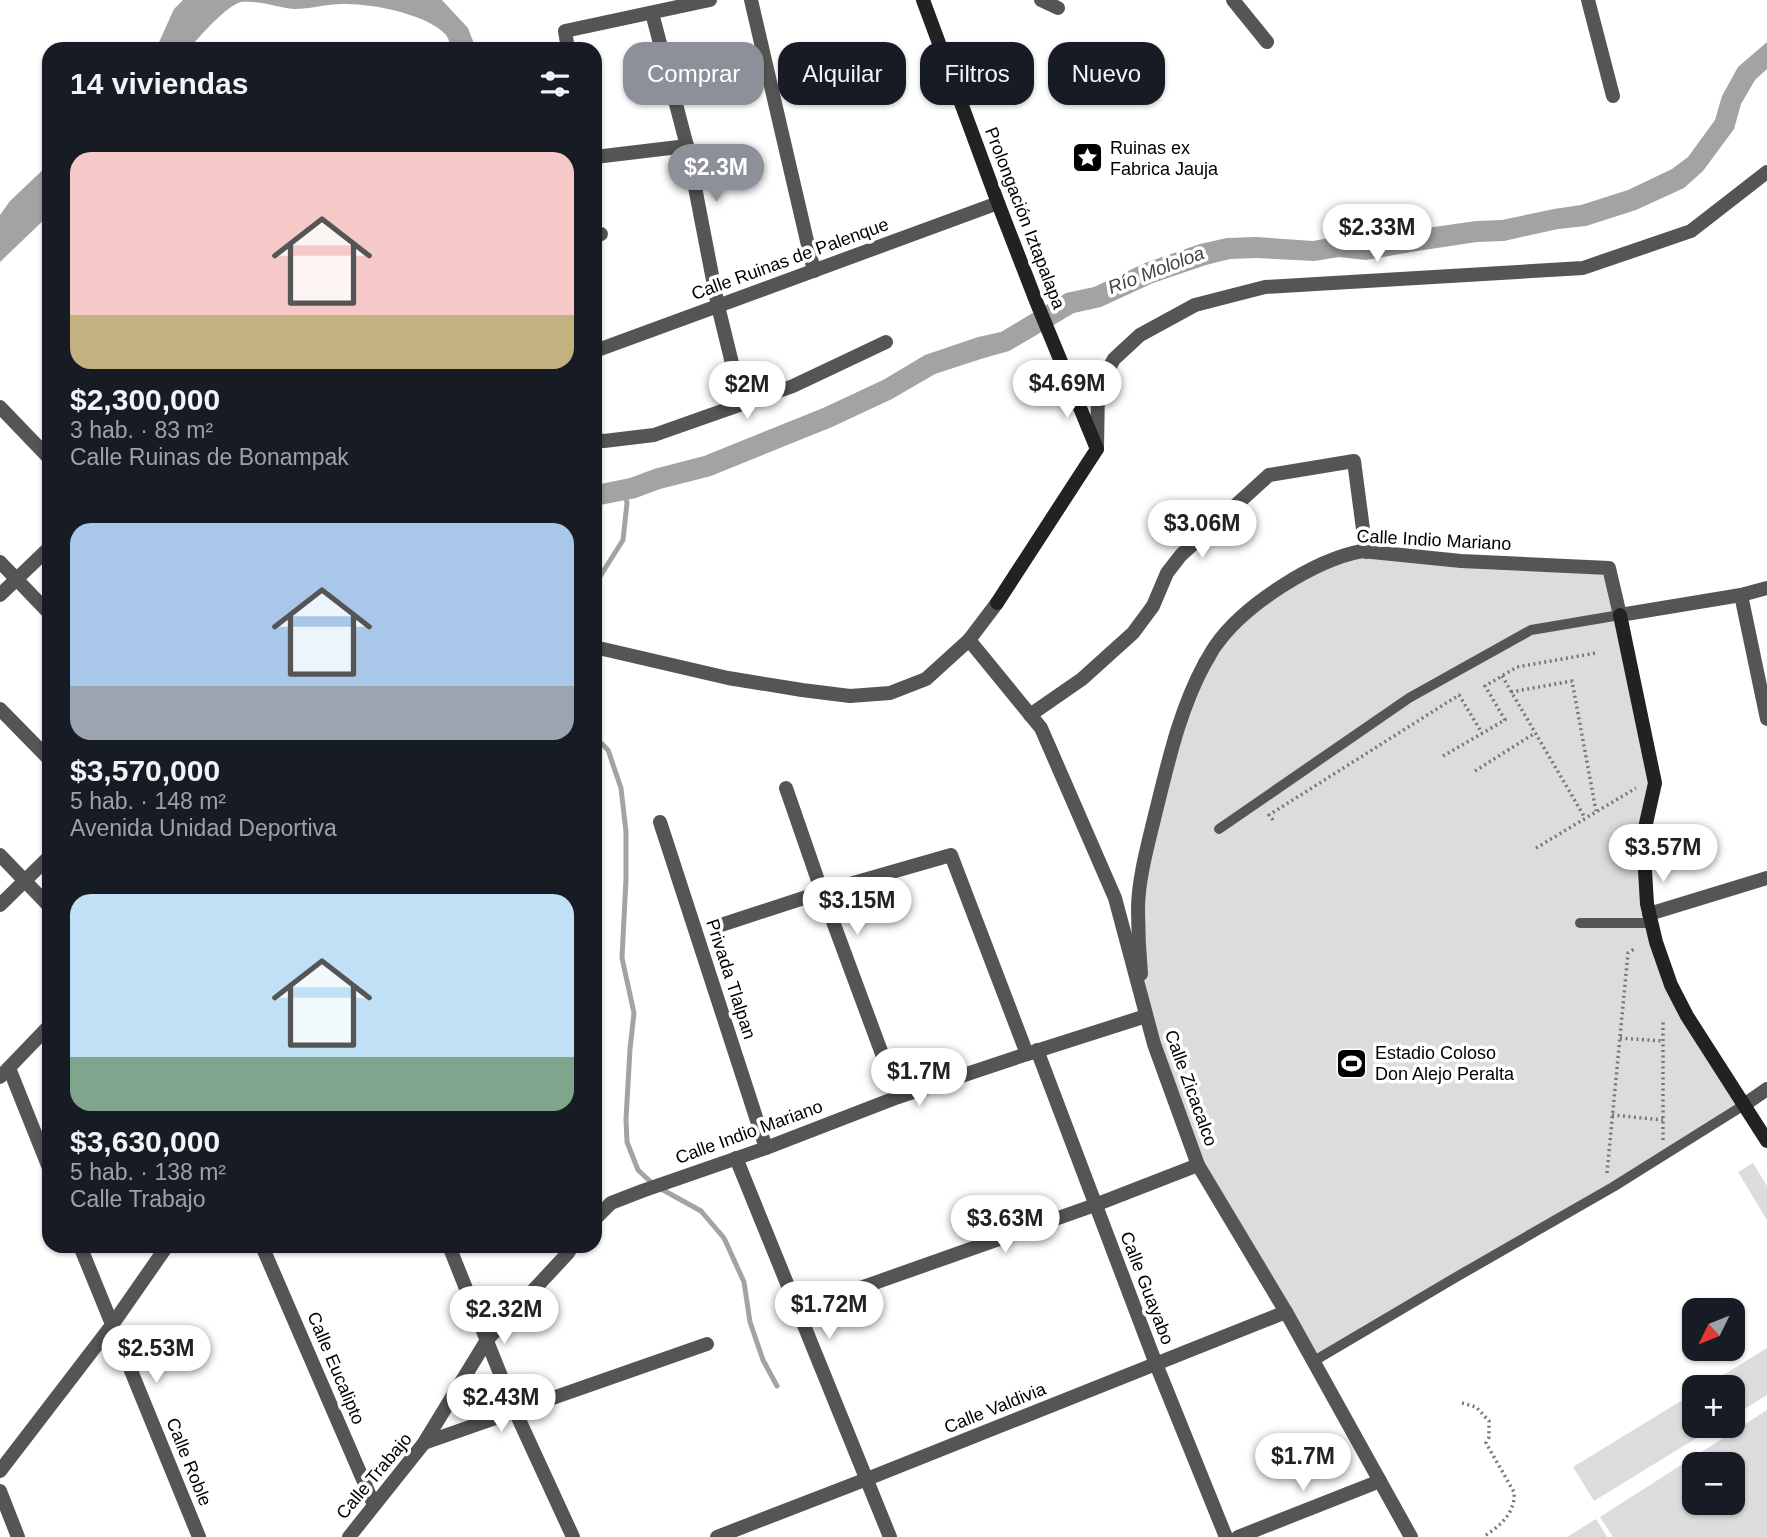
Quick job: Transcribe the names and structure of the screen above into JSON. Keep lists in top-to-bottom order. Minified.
{"streets":{"street":["Prolongación Iztapalapa","Calle Ruinas de Palenque","Calle Indio Mariano","Privada Tlalpan","Calle Zicacalco","Calle Guayabo","Calle Eucalipto","Calle Valdivia","Calle Roble","Calle Trabajo"]},"crossings":[["Prolongación Iztapalapa","Calle Ruinas de Palenque"],["Calle Indio Mariano","Privada Tlalpan"],["Calle Indio Mariano","Calle Zicacalco"],["Calle Indio Mariano","Calle Guayabo"],["Calle Zicacalco","Calle Valdivia"],["Calle Guayabo","Calle Valdivia"],["Calle Eucalipto","Calle Trabajo"]],"water":["Río Mololoa"],"places":{"place":["Ruinas ex Fabrica Jauja"],"sports":["Estadio Coloso Don Alejo Peralta"]},"north":"bottom left","page":{"chip":["Comprar","Alquilar","Filtros","Nuevo"],"heading":"14 viviendas","list":[{"name":"$2,300,000","note":"3 hab. · 83 m² · Calle Ruinas de Bonampak"},{"name":"$3,570,000","note":"5 hab. · 148 m² · Avenida Unidad Deportiva"},{"name":"$3,630,000","note":"5 hab. · 138 m² · Calle Trabajo"}],"price":["$2.3M","$2.33M","$4.69M","$2M","$3.06M","$3.57M","$3.15M","$1.7M","$3.63M","$1.72M","$2.32M","$2.53M","$2.43M","$1.7M"],"map_buttons":["+","−"]}}
